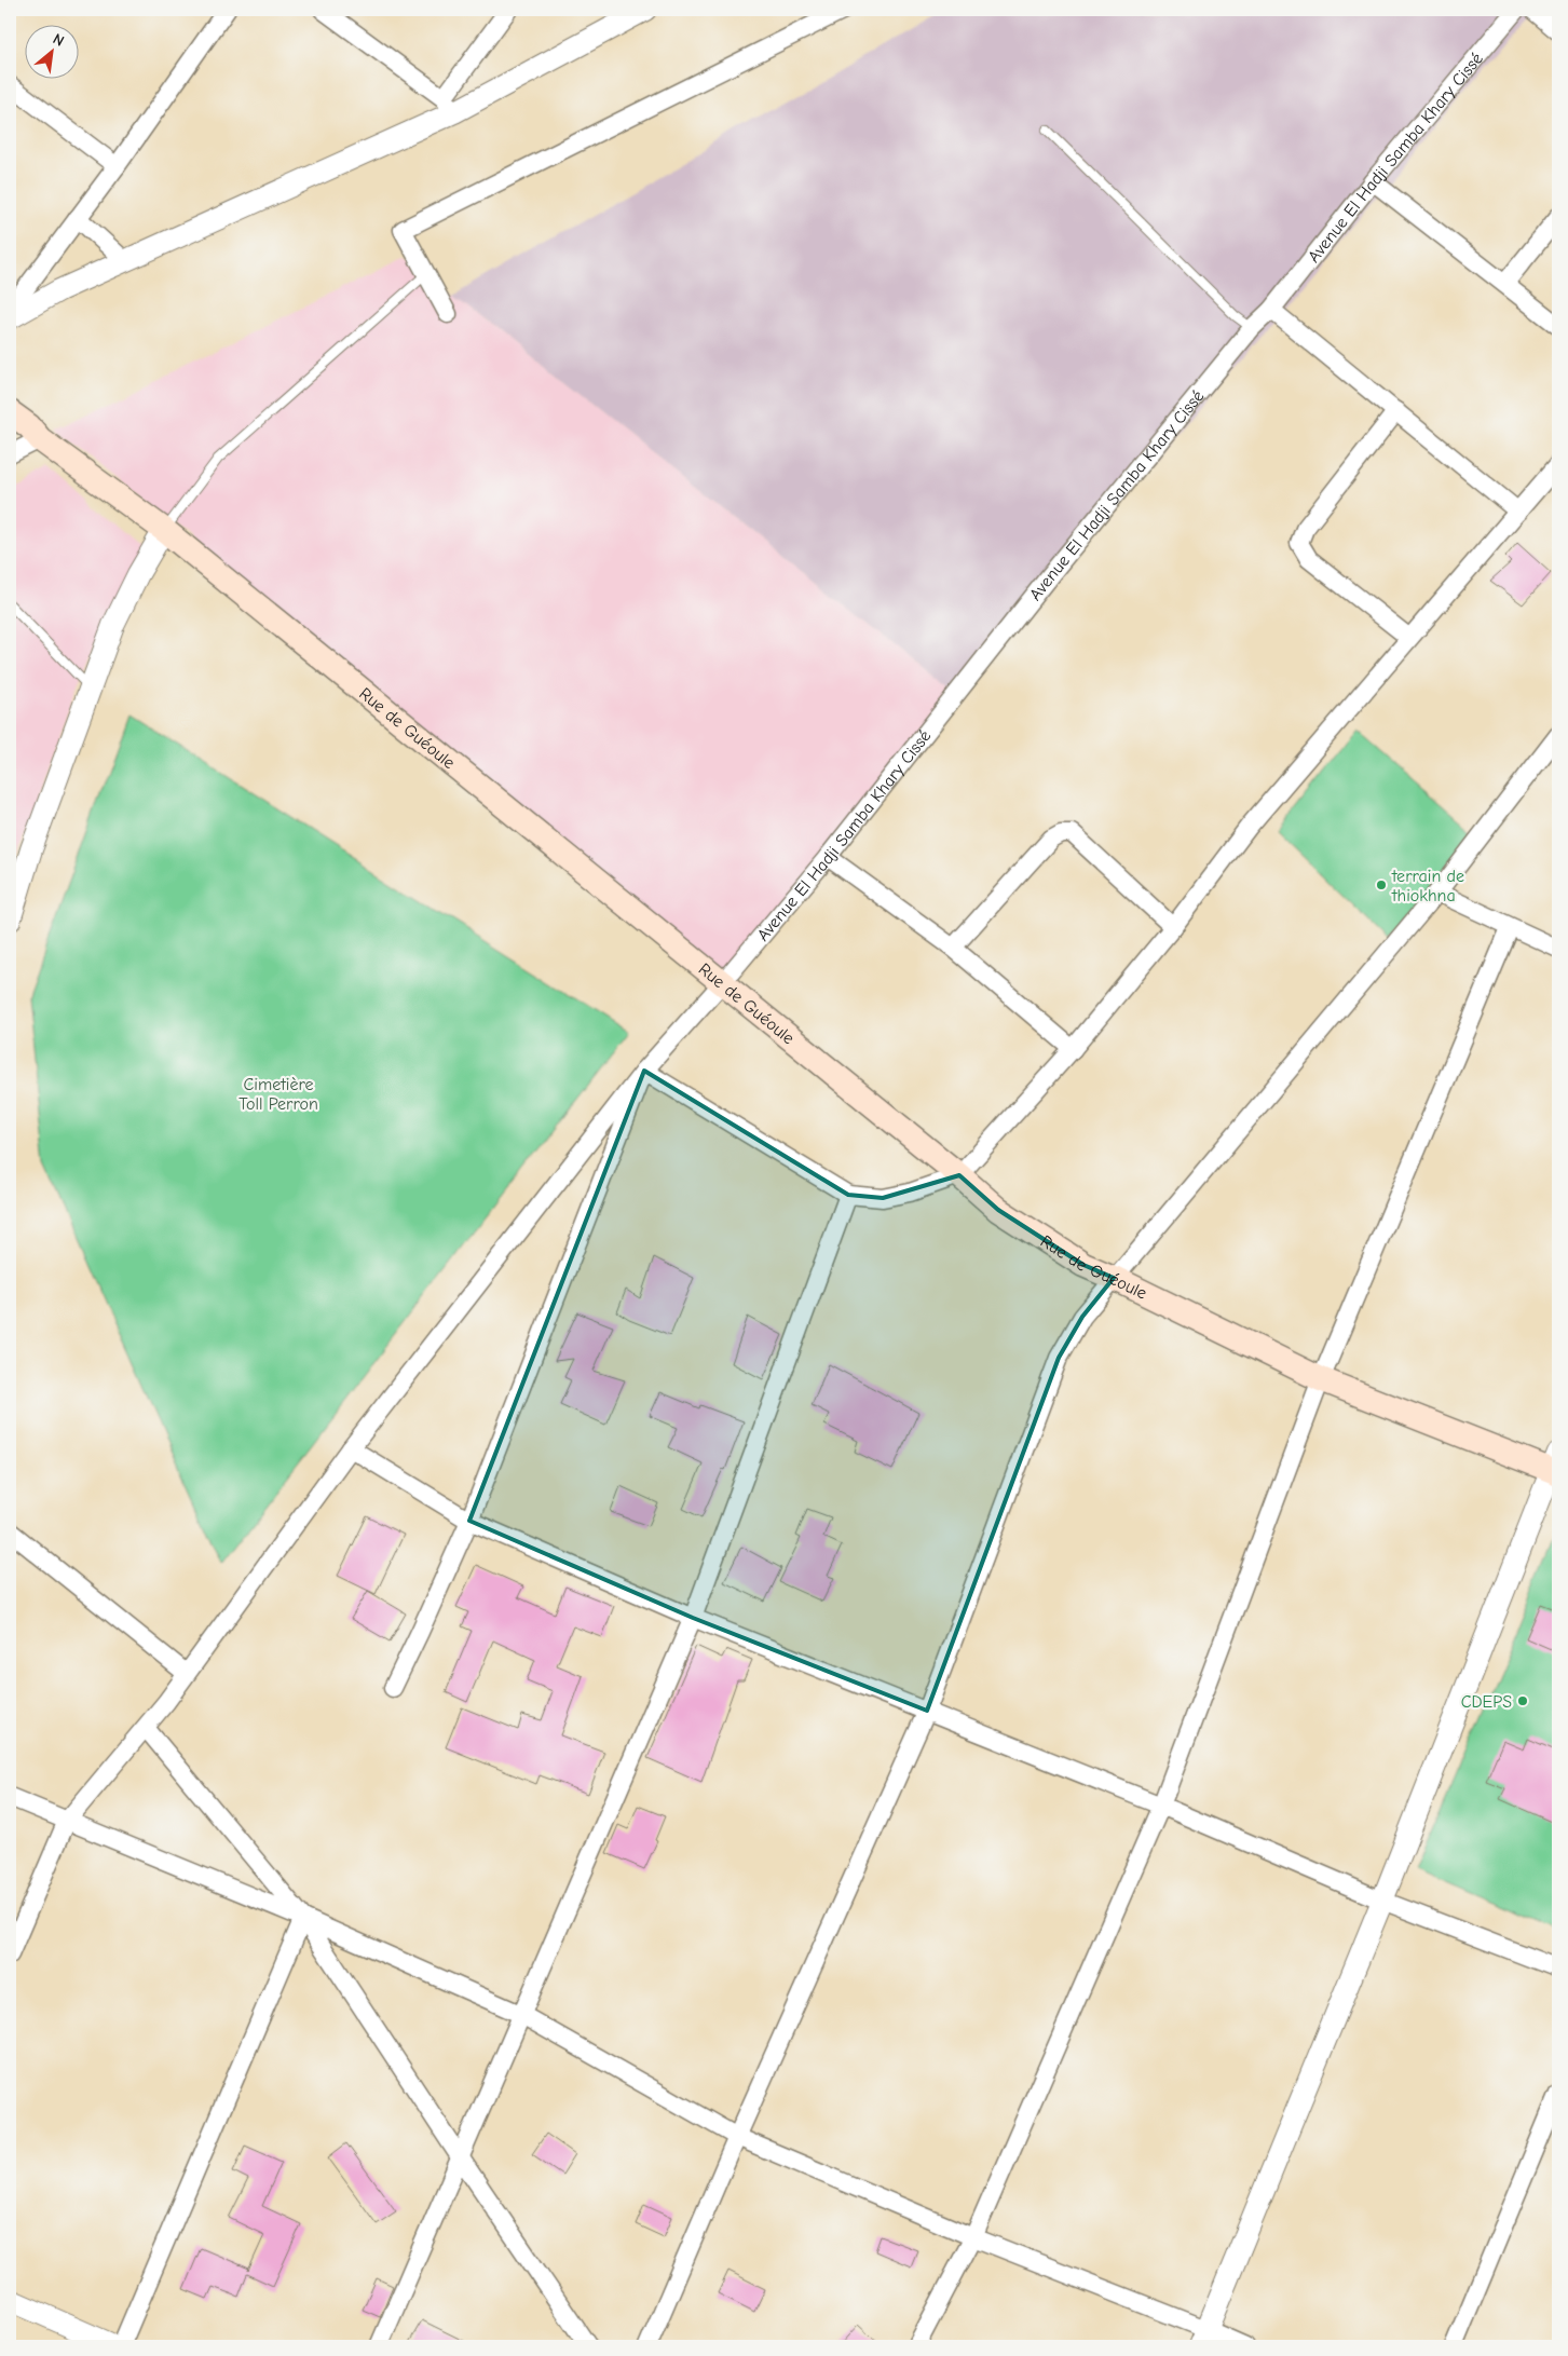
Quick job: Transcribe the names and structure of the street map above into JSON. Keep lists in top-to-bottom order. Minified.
{"streets":{"main road":["Rue de Guéoule"],"street":["Avenue El Hadji Samba Khary Cissé"]},"crossings":[["Avenue El Hadji Samba Khary Cissé","Rue de Guéoule"]],"parks":["Cimetière Toll Perron"],"places":["terrain de thiokhna","CDEPS"],"north":"top right"}
